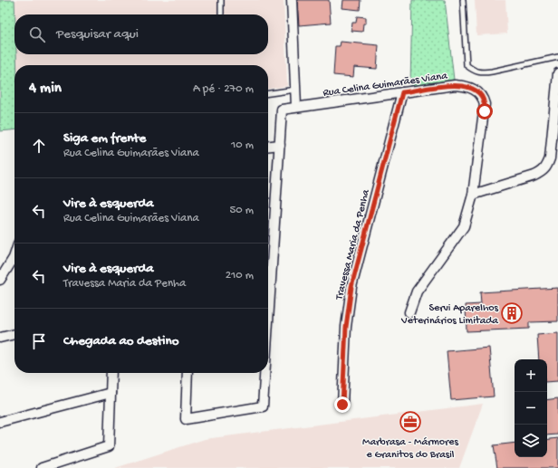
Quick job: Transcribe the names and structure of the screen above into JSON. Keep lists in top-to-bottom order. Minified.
{"streets":{"street":["Rua Celina Guimarães Viana","Travessa Maria da Penha"]},"crossings":[["Rua Celina Guimarães Viana","Travessa Maria da Penha"]],"places":{"building":["Servi Aparelhos Veterinários Limitada"],"office":["Marbrasa - Mármores e Granitos do Brasil"]},"page":{"search":"Pesquisar aqui","heading":["4 min","A pé · 270 m"],"list":[["Siga em frente","Rua Celina Guimarães Viana","10 m"],["Vire à esquerda","Rua Celina Guimarães Viana","50 m"],["Vire à esquerda","Travessa Maria da Penha","210 m"],"Chegada ao destino"],"map_buttons":["+","−"]}}
